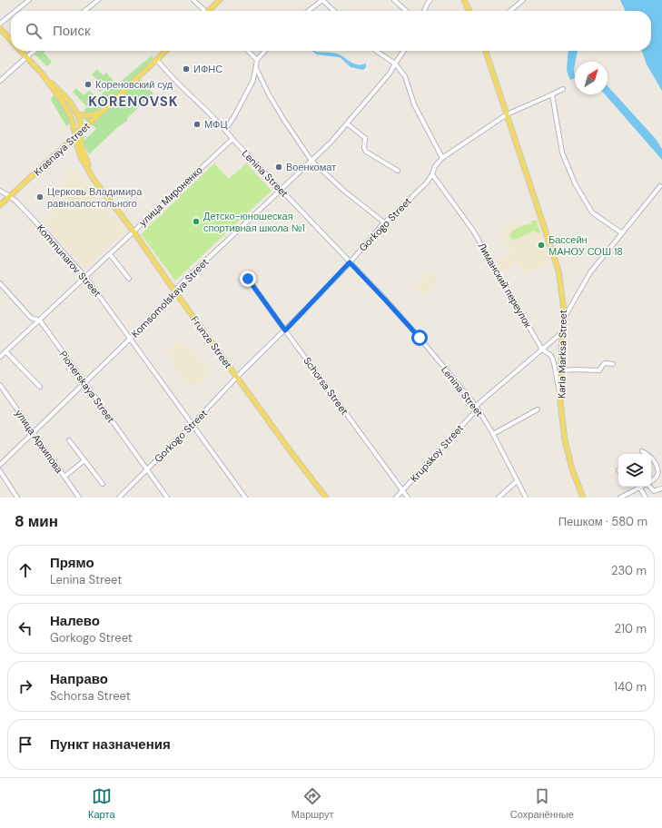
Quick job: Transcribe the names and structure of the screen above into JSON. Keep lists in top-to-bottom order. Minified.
{"streets":{"main road":["Krasnaya Street","Frunze Street","Karla Marksa Street"],"street":["Lenina Street","улица Мироненко","Gorkogo Street","Kommunarov Street","Лиманский переулок","Komsomolskaya Street","Schorsa Street","Pionerskaya Street","улица Архипова","Krupskoy Street"]},"crossings":[["Krasnaya Street","Lenina Street"],["Krasnaya Street","Kommunarov Street"],["Krasnaya Street","Frunze Street"],["Lenina Street","улица Мироненко"],["Lenina Street","Gorkogo Street"],["Lenina Street","Komsomolskaya Street"],["Lenina Street","Krupskoy Street"],["улица Мироненко","Kommunarov Street"],["улица Мироненко","Frunze Street"],["улица Мироненко","Pionerskaya Street"],["Gorkogo Street","Kommunarov Street"],["Gorkogo Street","Лиманский переулок"],["Gorkogo Street","Frunze Street"],["Gorkogo Street","Karla Marksa Street"],["Gorkogo Street","Schorsa Street"],["Gorkogo Street","Pionerskaya Street"],["Kommunarov Street","Komsomolskaya Street"],["Лиманский переулок","Karla Marksa Street"],["Лиманский переулок","Krupskoy Street"],["Komsomolskaya Street","Frunze Street"],["Komsomolskaya Street","Pionerskaya Street"],["Komsomolskaya Street","улица Архипова"],["Karla Marksa Street","Krupskoy Street"],["Schorsa Street","Krupskoy Street"]],"districts":["KORENOVSK"],"places":["ИФНС","Кореновский суд","МФЦ","Военкомат","Церковь Владимира равноапостольного","Детско-юношеская спортивная школа №1","Бассейн МАНОУ СОШ 18"],"north":"top right","page":{"search":"Поиск","heading":["8 мин","Пешком · 580 m"],"list":[["Прямо","Lenina Street","230 m"],["Налево","Gorkogo Street","210 m"],["Направо","Schorsa Street","140 m"],"Пункт назначения"],"nav":["Карта","Маршрут","Сохранённые"]}}
